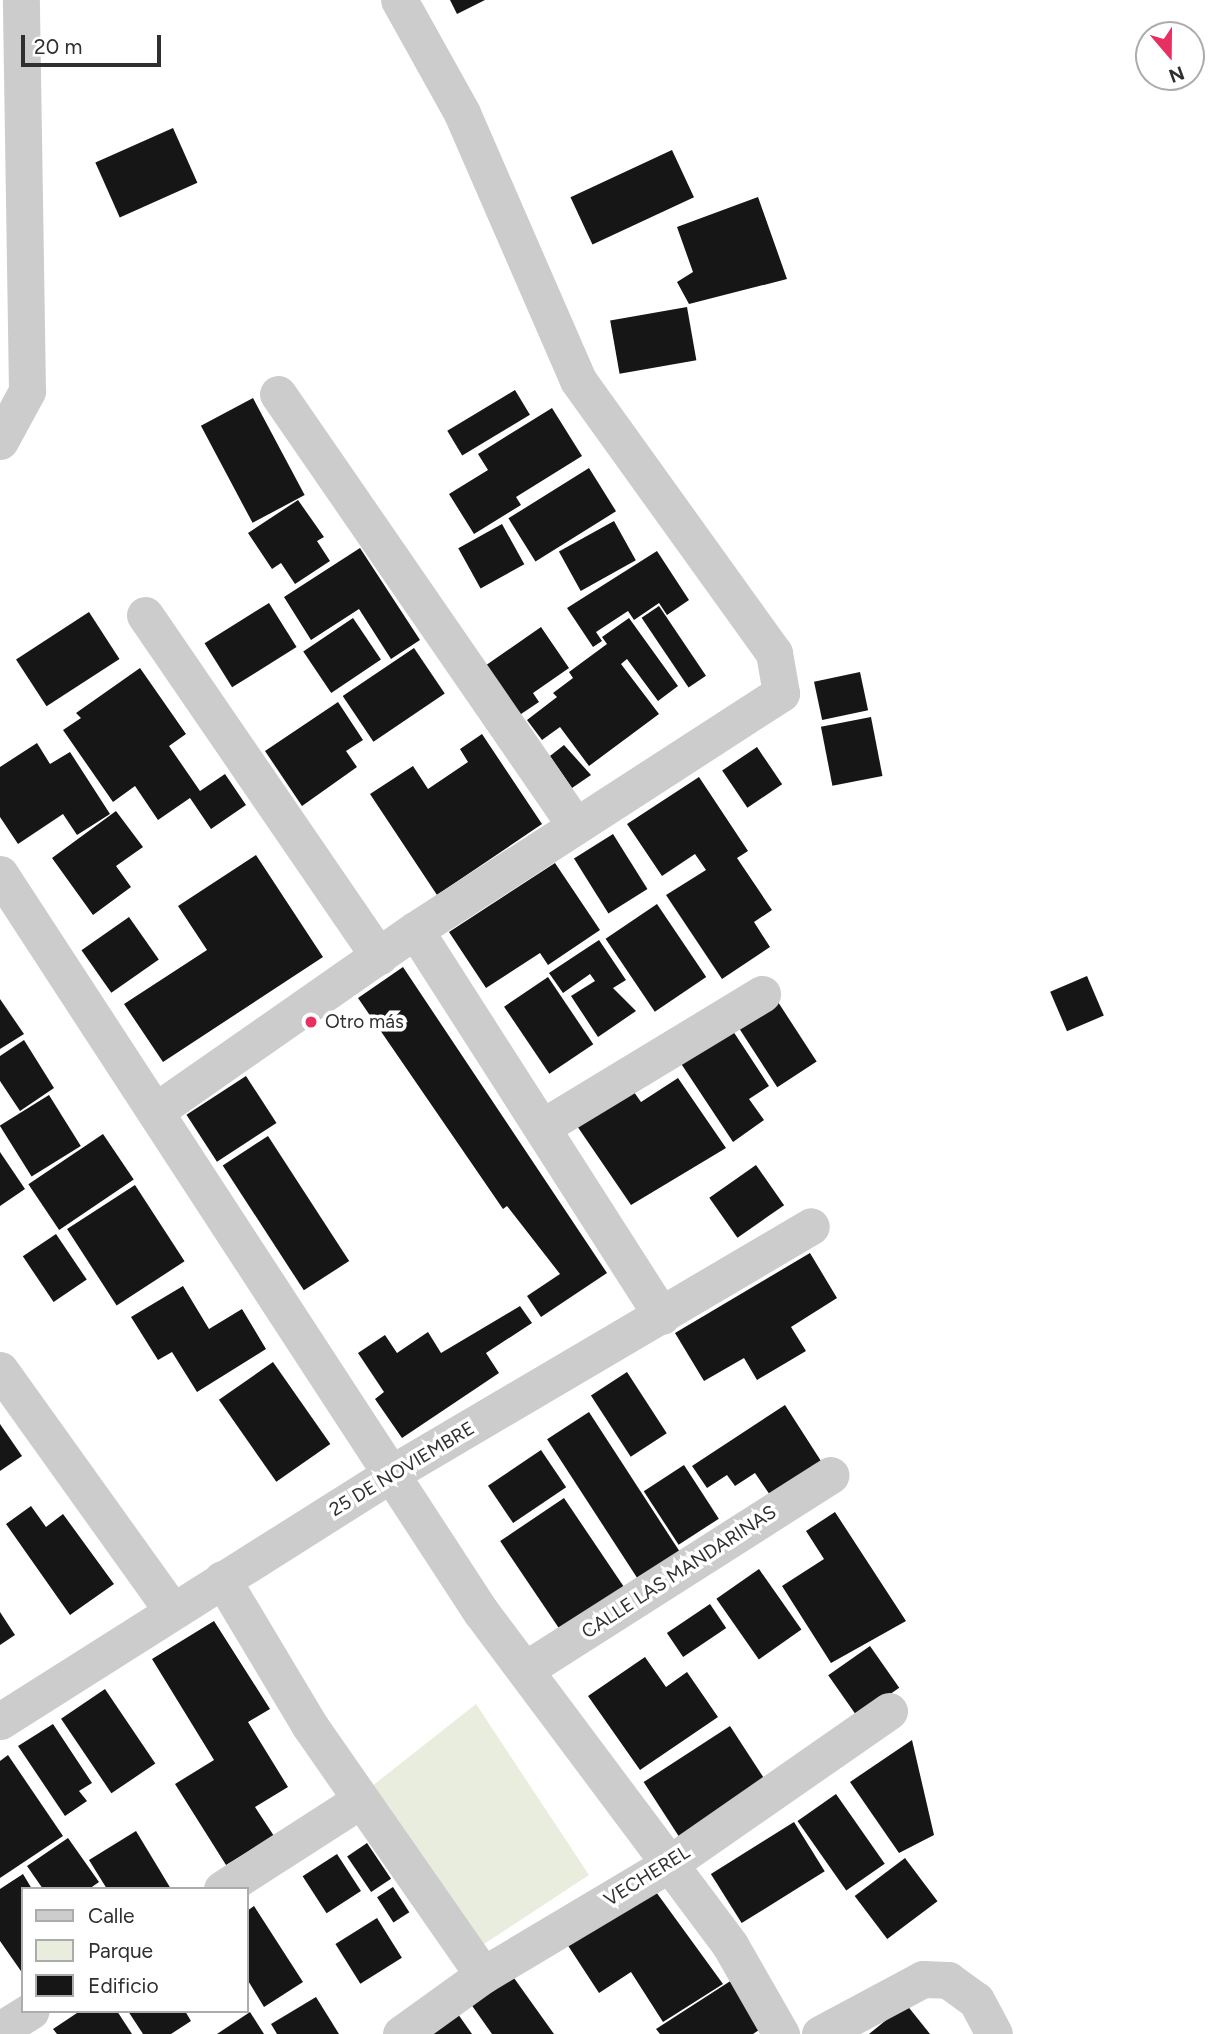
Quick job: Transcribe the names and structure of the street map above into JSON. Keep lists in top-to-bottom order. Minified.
{"streets":{"street":["25 DE NOVIEMBRE","CALLE LAS MANDARINAS","VECHEREL"]},"places":["Otro más"],"legend":["Calle","Parque","Edificio"],"scale_bar":"20 m","north":"bottom"}
